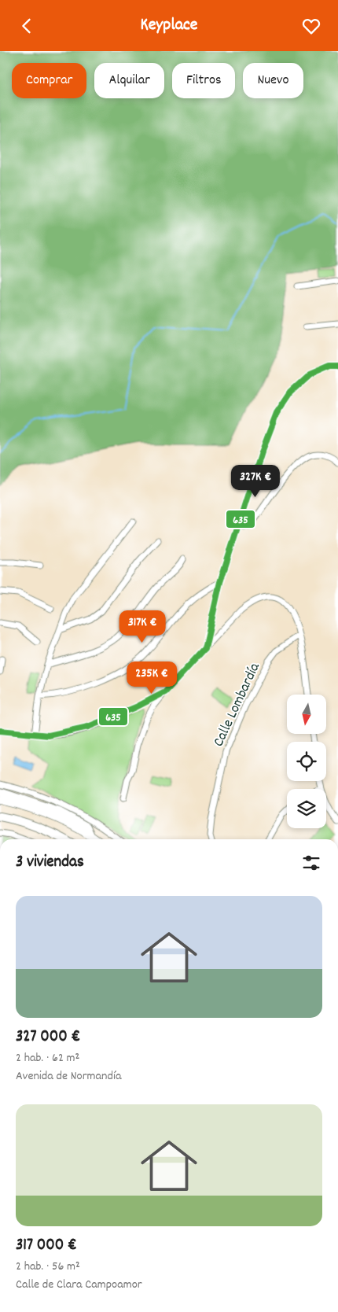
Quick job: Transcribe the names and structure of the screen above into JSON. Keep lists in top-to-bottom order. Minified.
{"streets":{"street":["Calle Lombardía"]},"lines":["transit line 635"],"north":"bottom","page":{"header":"Keyplace","chip":["Comprar","Alquilar","Filtros","Nuevo"],"price":["327K €","317K €","235K €"],"heading":"3 viviendas","list":[{"name":"327 000 €","note":"2 hab. · 62 m² · Avenida de Normandía"},{"name":"317 000 €","note":"2 hab. · 56 m² · Calle de Clara Campoamor"}]}}
